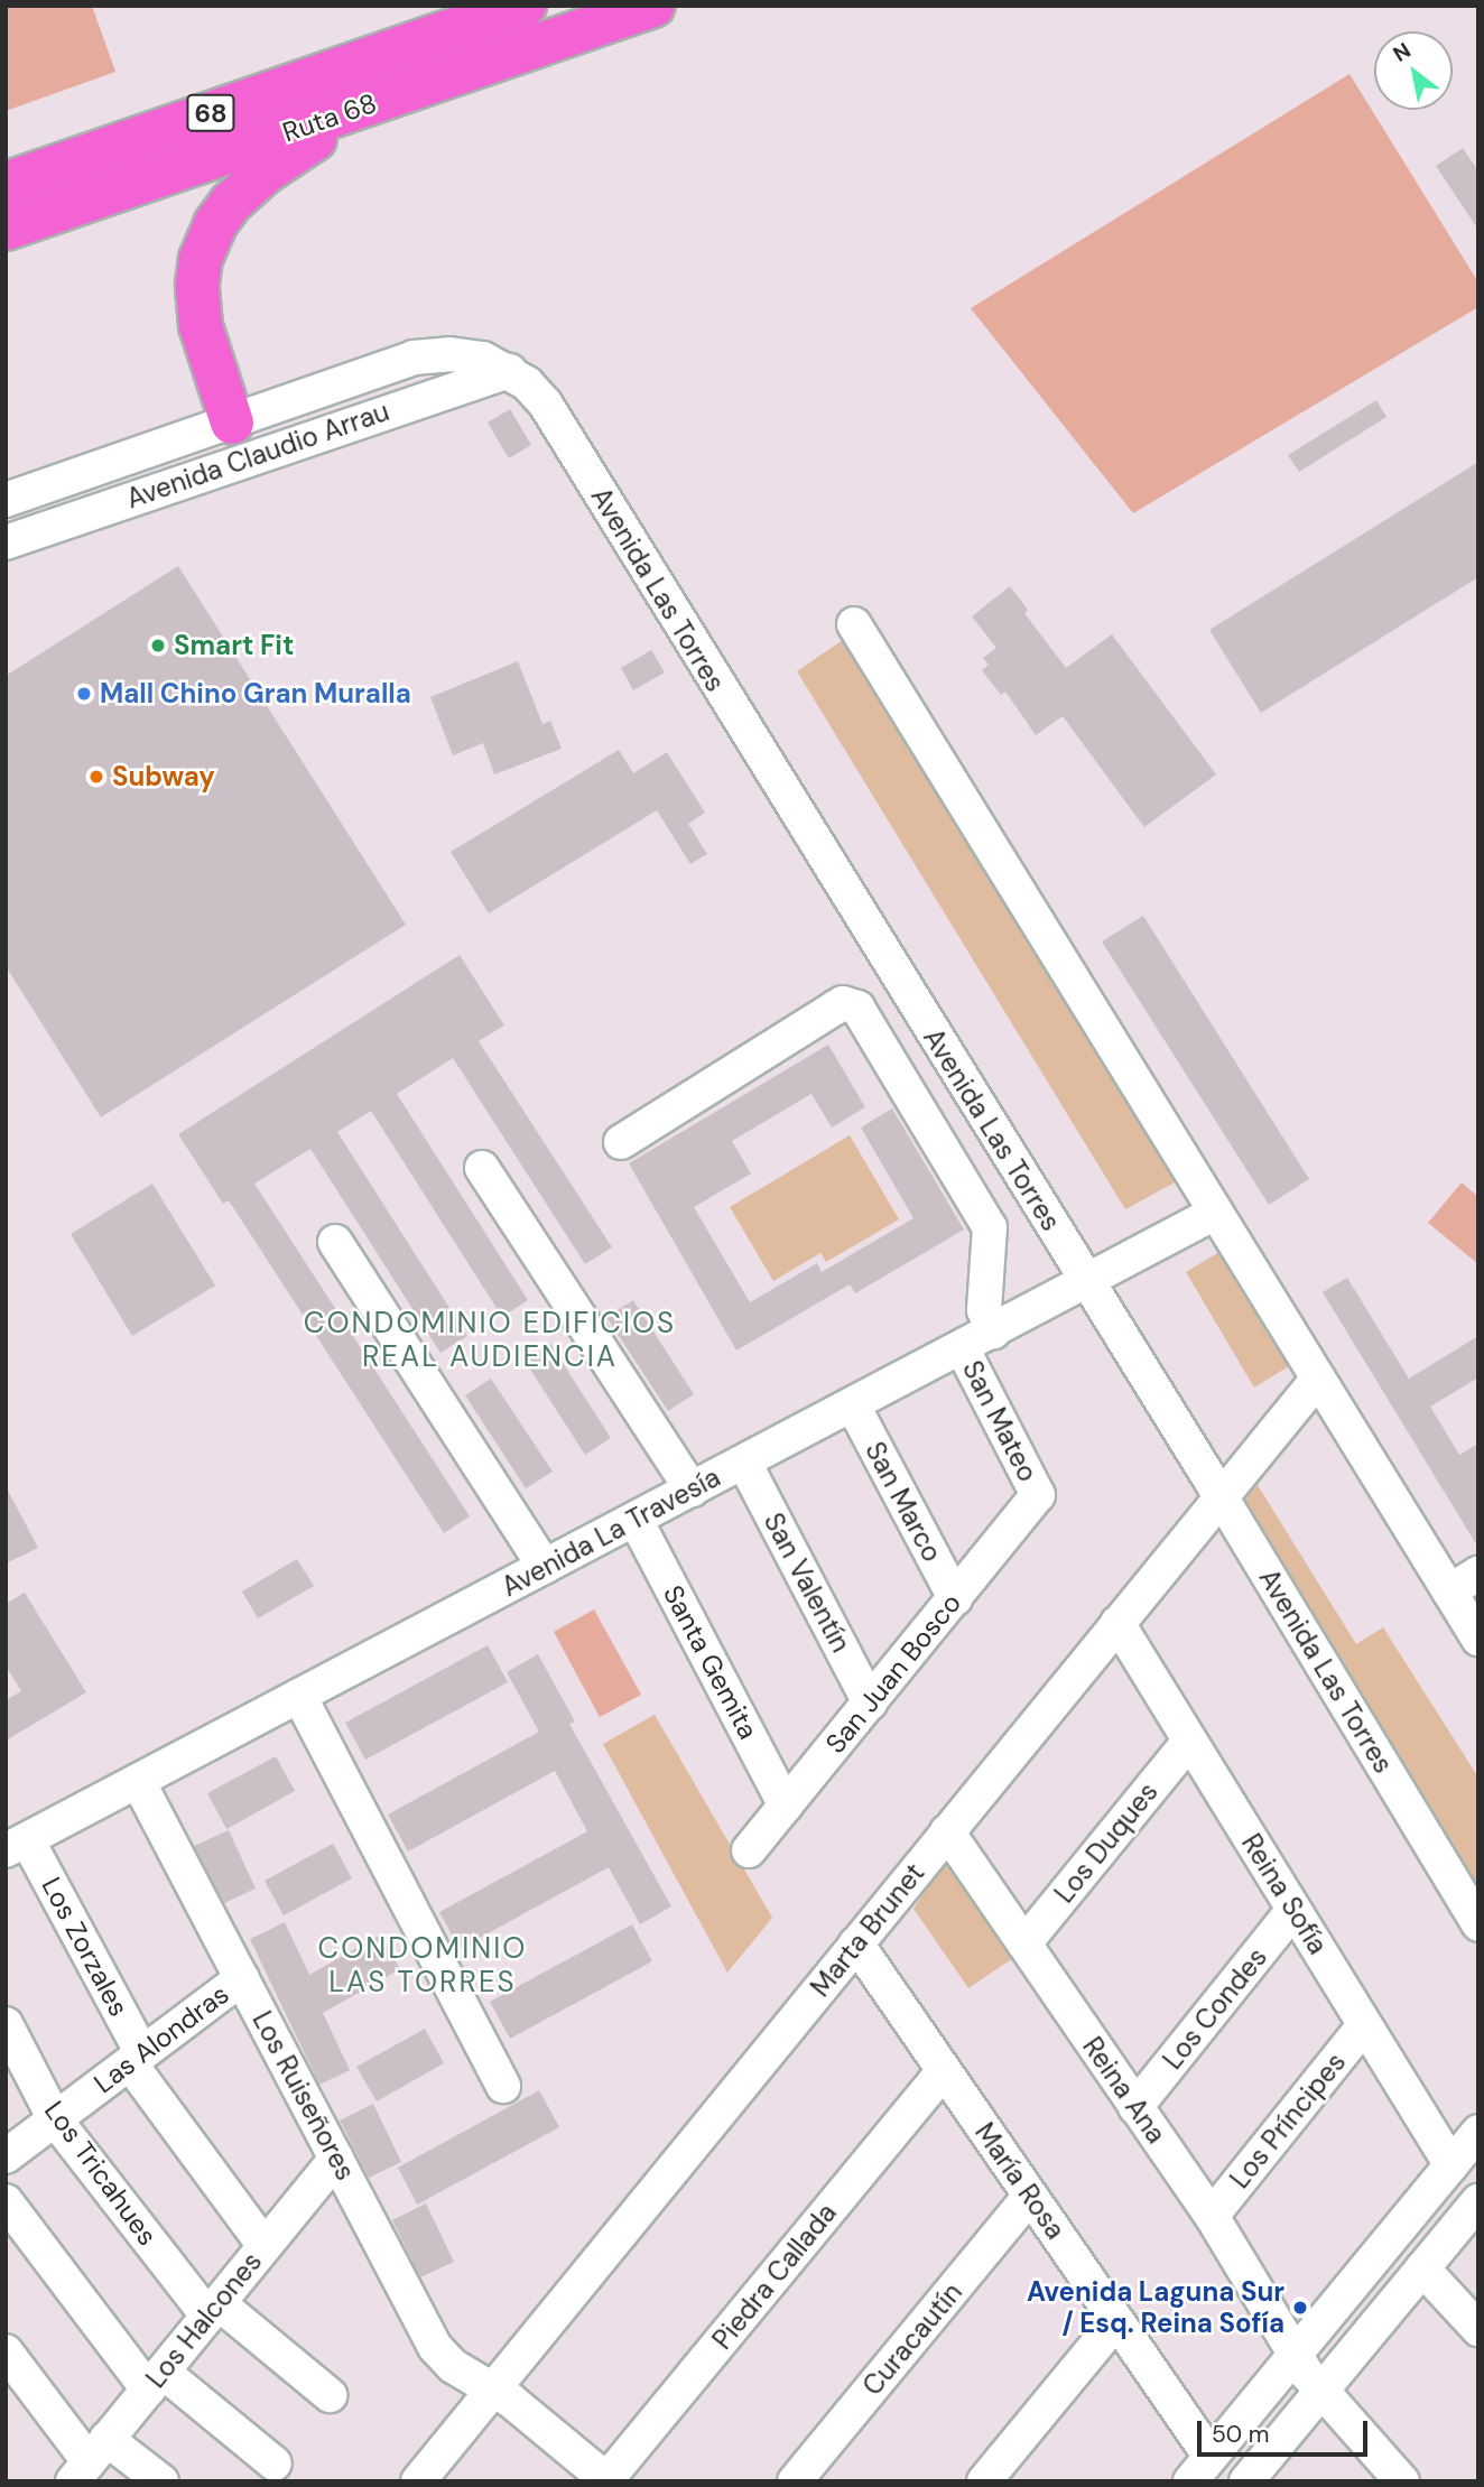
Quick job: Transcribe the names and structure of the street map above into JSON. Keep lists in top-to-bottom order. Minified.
{"streets":{"highway":["68","Ruta 68"],"street":["Avenida Claudio Arrau","Avenida Las Torres","San Mateo","San Marco","Avenida La Travesía","San Valentín","Santa Gemita","San Juan Bosco","Los Duques","Reina Sofía","Marta Brunet","Los Zorzales","Los Condes","Las Alondras","Reina Ana","Los Ruiseñores","Los Príncipes","Los Tricahues","María Rosa","Piedra Callada","Los Halcones","Curacautín"]},"crossings":[["Avenida Claudio Arrau","Avenida Las Torres"],["Avenida Las Torres","Avenida La Travesía"],["Avenida Las Torres","Marta Brunet"],["San Mateo","Avenida La Travesía"],["San Mateo","San Juan Bosco"],["San Marco","Avenida La Travesía"],["San Marco","San Juan Bosco"],["Avenida La Travesía","San Valentín"],["Avenida La Travesía","Santa Gemita"],["Avenida La Travesía","Los Zorzales"],["Avenida La Travesía","Los Ruiseñores"],["San Valentín","San Juan Bosco"],["Santa Gemita","San Juan Bosco"],["Los Duques","Reina Sofía"],["Los Duques","Reina Ana"],["Reina Sofía","Marta Brunet"],["Reina Sofía","Los Condes"],["Reina Sofía","Los Príncipes"],["Marta Brunet","Reina Ana"],["Marta Brunet","Los Ruiseñores"],["Marta Brunet","María Rosa"],["Los Zorzales","Las Alondras"],["Los Zorzales","Los Halcones"],["Los Condes","Reina Ana"],["Las Alondras","Los Ruiseñores"],["Las Alondras","Los Tricahues"],["Reina Ana","Los Príncipes"],["Los Ruiseñores","Piedra Callada"],["Los Ruiseñores","Los Halcones"],["Los Tricahues","Los Halcones"],["María Rosa","Piedra Callada"],["María Rosa","Curacautín"]],"districts":["CONDOMINIO EDIFICIOS REAL AUDIENCIA","CONDOMINIO LAS TORRES"],"places":["Smart Fit","Mall Chino Gran Muralla","Subway","Avenida Laguna Sur / Esq. Reina Sofía"],"scale_bar":"50 m","north":"top left"}
